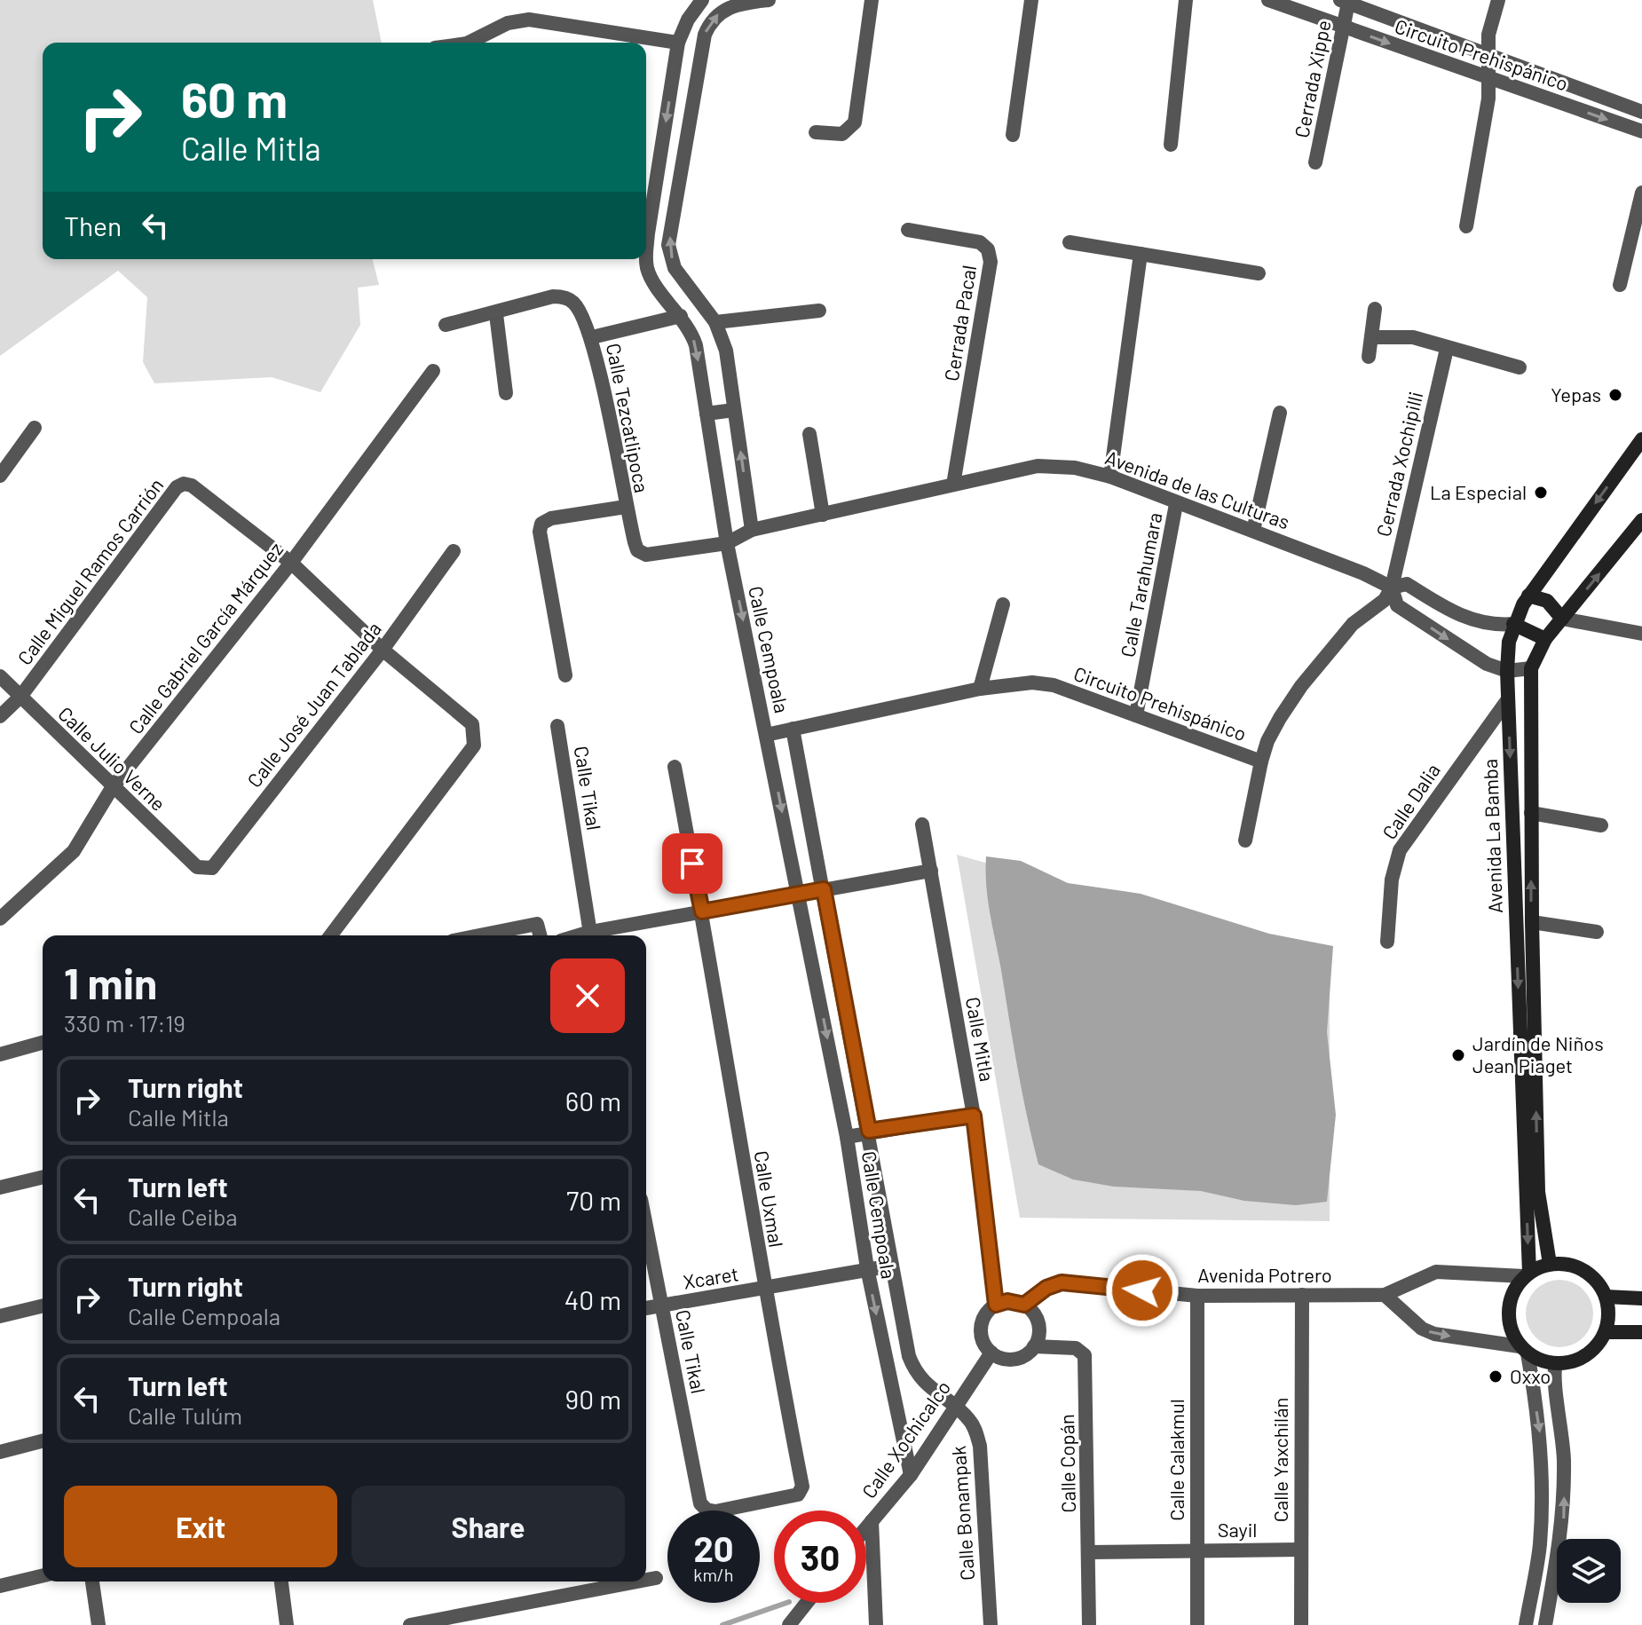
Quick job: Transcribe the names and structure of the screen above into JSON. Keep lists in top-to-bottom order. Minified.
{"streets":{"street":["Circuito Prehispánico","Cerrada Xippe","Cerrada Pacal","Calle Tezcatlipoca","Cerrada Xochipilli","Avenida de las Culturas","Calle Miguel Ramos Carrión","Calle Tarahumara","Calle Gabriel García Márquez","Calle Cempoala","Calle José Juan Tablada","Calle Julio Verne","Calle Tikal","Calle Dalia","Avenida La Bamba","Calle Mitla","Calle Uxmal","Avenida Potrero","Xcaret","Calle Xochicalco","Calle Calakmul","Calle Yaxchilán","Calle Copán","Calle Bonampak","Sayil"]},"crossings":[["Circuito Prehispánico","Cerrada Xippe"],["Circuito Prehispánico","Cerrada Xochipilli"],["Circuito Prehispánico","Avenida de las Culturas"],["Circuito Prehispánico","Calle Tarahumara"],["Circuito Prehispánico","Calle Cempoala"],["Cerrada Pacal","Avenida de las Culturas"],["Calle Tezcatlipoca","Avenida de las Culturas"],["Cerrada Xochipilli","Avenida de las Culturas"],["Avenida de las Culturas","Calle Tarahumara"],["Avenida de las Culturas","Calle Cempoala"],["Avenida de las Culturas","Avenida La Bamba"],["Calle Miguel Ramos Carrión","Calle Gabriel García Márquez"],["Calle Miguel Ramos Carrión","Calle Julio Verne"],["Calle Gabriel García Márquez","Calle Julio Verne"],["Calle Cempoala","Xcaret"],["Calle Cempoala","Calle Xochicalco"],["Calle Cempoala","Calle Bonampak"],["Calle José Juan Tablada","Calle Julio Verne"],["Calle Tikal","Calle Uxmal"],["Calle Tikal","Xcaret"],["Calle Dalia","Avenida La Bamba"],["Avenida La Bamba","Avenida Potrero"],["Calle Mitla","Avenida Potrero"],["Calle Mitla","Calle Xochicalco"],["Calle Mitla","Calle Copán"],["Calle Uxmal","Xcaret"],["Avenida Potrero","Calle Xochicalco"],["Avenida Potrero","Calle Calakmul"],["Avenida Potrero","Calle Yaxchilán"],["Avenida Potrero","Calle Copán"],["Calle Xochicalco","Calle Copán"],["Calle Xochicalco","Calle Bonampak"],["Calle Calakmul","Sayil"],["Calle Yaxchilán","Sayil"],["Calle Copán","Sayil"]],"places":["Yepas","La Especial","Jardín de Niños Jean Piaget","Oxxo"],"page":{"turn":["60 m","Calle Mitla"],"then":"Then","heading":["1 min","330 m · 17:19"],"list":[{"name":"Turn right","note":"Calle Mitla","value":"60 m"},{"name":"Turn left","note":"Calle Ceiba","value":"70 m"},{"name":"Turn right","note":"Calle Cempoala","value":"40 m"},{"name":"Turn left","note":"Calle Tulúm","value":"90 m"}],"buttons":["Exit","Share"],"speed":"20 km/h","limit":"30"}}
